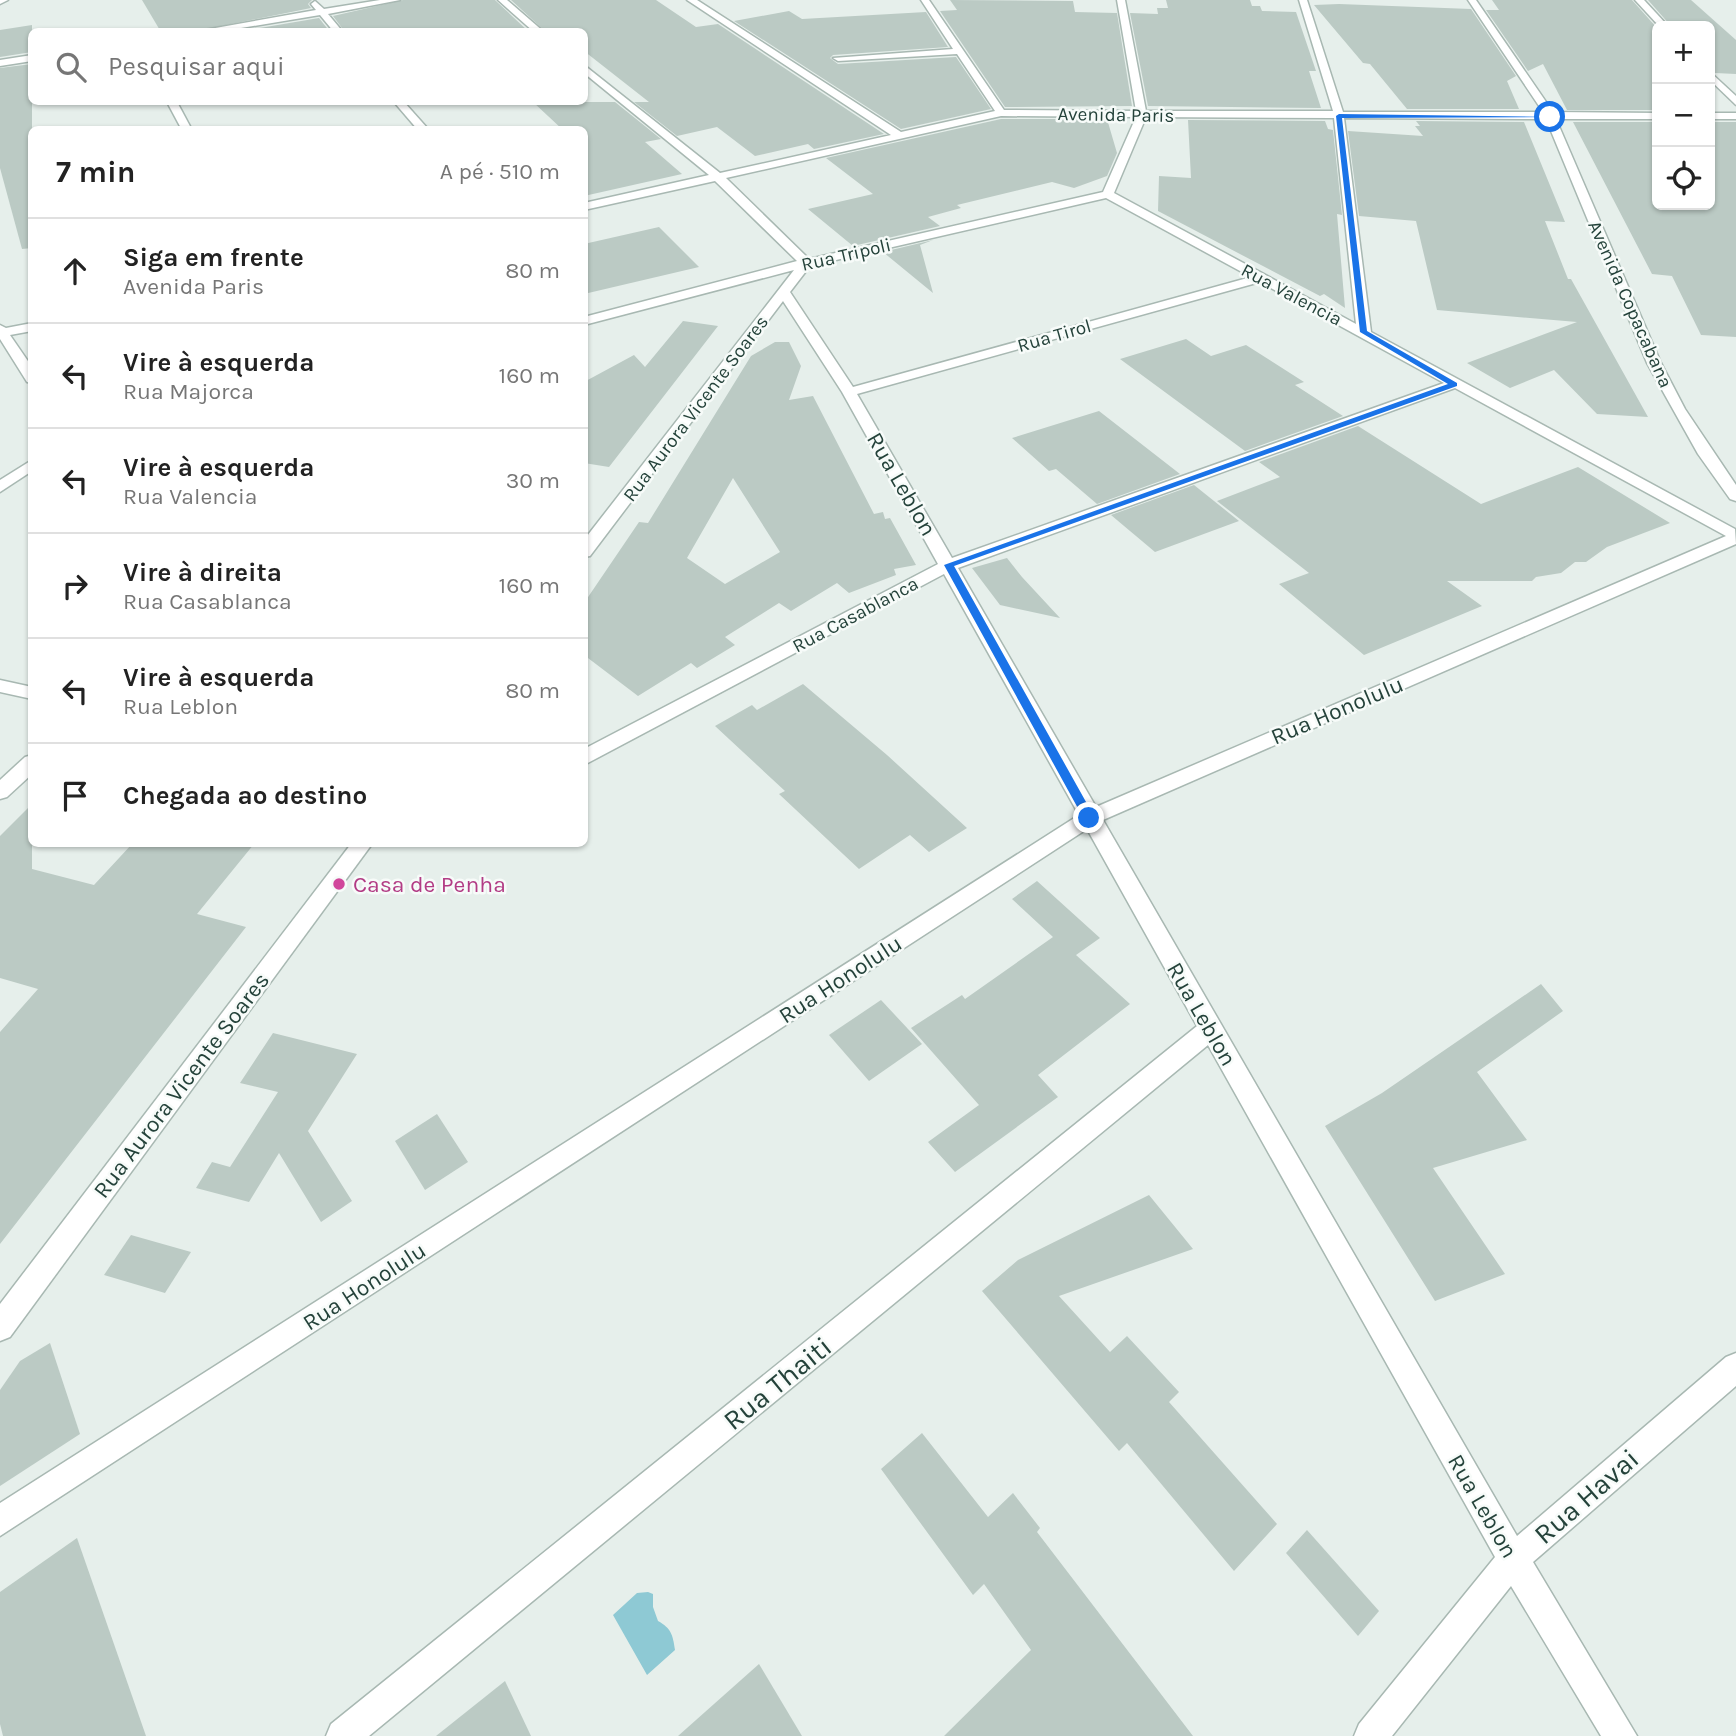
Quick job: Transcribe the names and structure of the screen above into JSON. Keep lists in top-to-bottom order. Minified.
{"streets":{"street":["Avenida Paris","Rua Tripoli","Rua Valencia","Avenida Copacabana","Rua Tirol","Rua Aurora Vicente Soares","Rua Leblon","Rua Casablanca","Rua Honolulu","Rua Thaiti","Rua Havai"]},"crossings":[["Avenida Paris","Avenida Copacabana"],["Rua Tripoli","Rua Valencia"],["Rua Tripoli","Rua Aurora Vicente Soares"],["Rua Valencia","Avenida Copacabana"],["Rua Valencia","Rua Tirol"],["Rua Valencia","Rua Casablanca"],["Rua Valencia","Rua Honolulu"],["Avenida Copacabana","Rua Honolulu"],["Rua Tirol","Rua Leblon"],["Rua Aurora Vicente Soares","Rua Leblon"],["Rua Leblon","Rua Casablanca"],["Rua Leblon","Rua Honolulu"],["Rua Leblon","Rua Thaiti"],["Rua Leblon","Rua Havai"]],"places":["Casa de Penha"],"page":{"map_buttons":["+","−"],"search":"Pesquisar aqui","heading":["7 min","A pé · 510 m"],"list":[["Siga em frente","Avenida Paris","80 m"],["Vire à esquerda","Rua Majorca","160 m"],["Vire à esquerda","Rua Valencia","30 m"],["Vire à direita","Rua Casablanca","160 m"],["Vire à esquerda","Rua Leblon","80 m"],"Chegada ao destino"]}}
